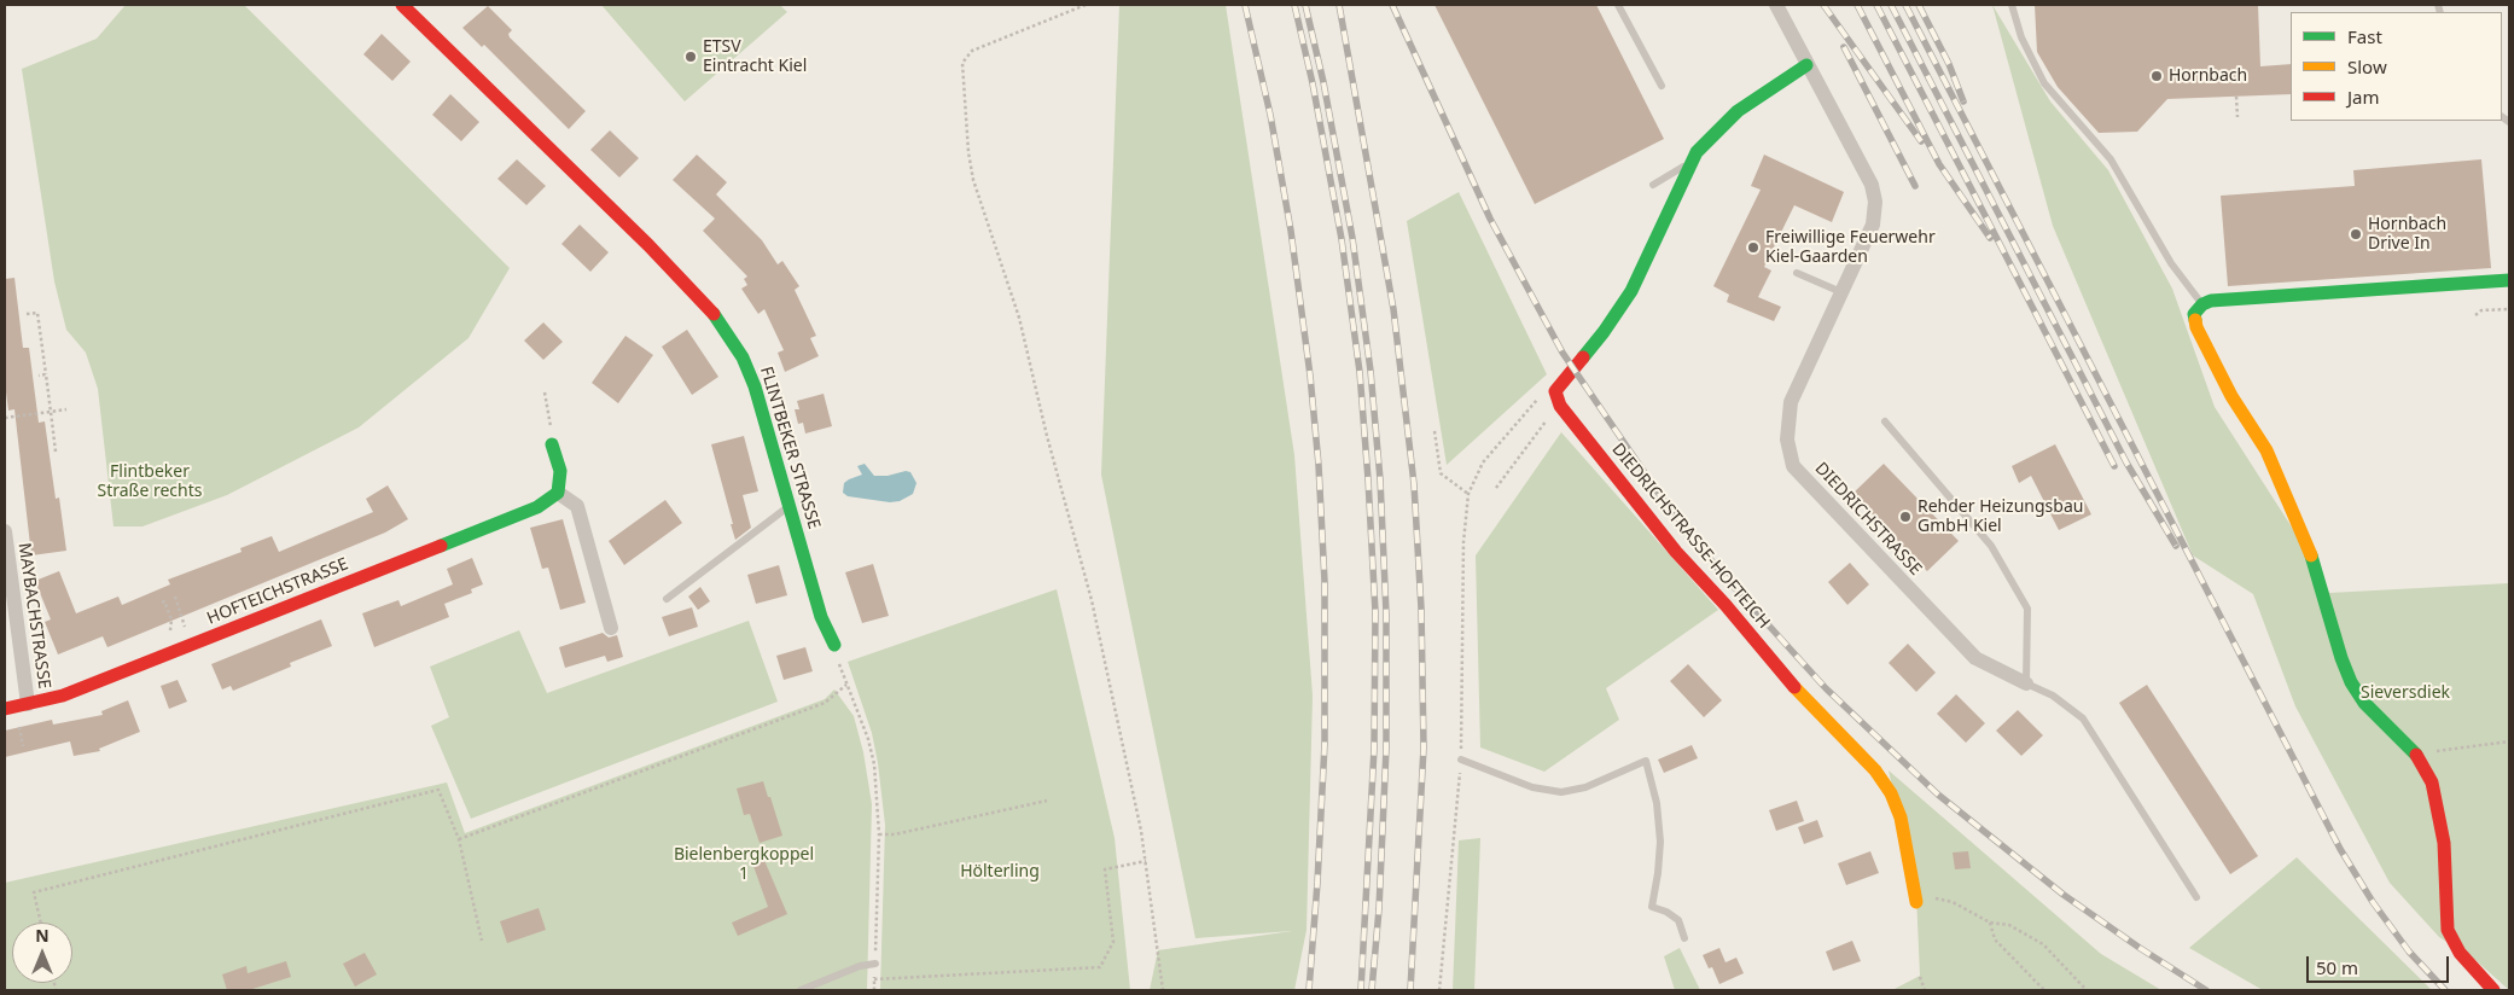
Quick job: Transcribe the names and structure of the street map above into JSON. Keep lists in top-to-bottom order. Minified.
{"streets":{"street":["FLINTBEKER STRASSE","DIEDRICHSTRASSE","DIEDRICHSTRASSE-HOFTEICH","HOFTEICHSTRASSE","MAYBACHSTRASSE"]},"crossings":[["HOFTEICHSTRASSE","MAYBACHSTRASSE"]],"parks":["Flintbeker Straße rechts","Sieversdiek","Bielenbergkoppel 1","Hölterling"],"places":["ETSV Eintracht Kiel","Hornbach","Hornbach Drive In","Freiwillige Feuerwehr Kiel-Gaarden","Rehder Heizungsbau GmbH Kiel"],"legend":["Fast","Slow","Jam"],"scale_bar":"50 m","north":"top"}
